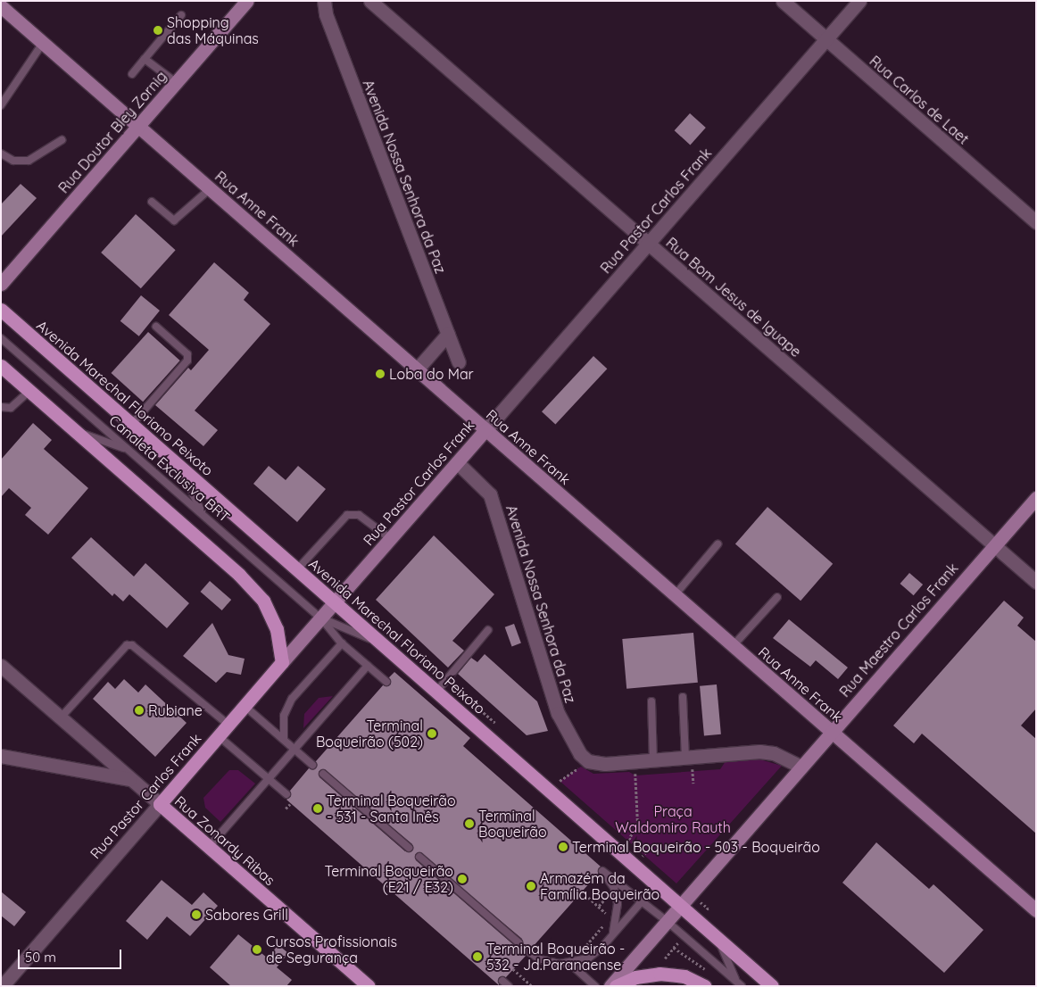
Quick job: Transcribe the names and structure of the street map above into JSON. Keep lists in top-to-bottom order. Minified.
{"streets":{"main road":["Rua Doutor Bley Zornig","Rua Anne Frank","Rua Pastor Carlos Frank","Avenida Marechal Floriano Peixoto","Rua Maestro Carlos Frank","Rua Zonardy Ribas"],"street":["Rua Carlos de Laet","Avenida Nossa Senhora da Paz","Rua Bom Jesus de Iguape"],"lane":["Canaleta Exclusiva BRT"]},"crossings":[["Rua Carlos de Laet","Rua Pastor Carlos Frank"],["Rua Doutor Bley Zornig","Rua Anne Frank"],["Avenida Nossa Senhora da Paz","Rua Pastor Carlos Frank"],["Rua Anne Frank","Rua Pastor Carlos Frank"],["Rua Anne Frank","Rua Maestro Carlos Frank"],["Rua Pastor Carlos Frank","Rua Bom Jesus de Iguape"],["Rua Pastor Carlos Frank","Avenida Marechal Floriano Peixoto"],["Rua Pastor Carlos Frank","Canaleta Exclusiva BRT"],["Rua Pastor Carlos Frank","Rua Zonardy Ribas"],["Rua Bom Jesus de Iguape","Rua Maestro Carlos Frank"],["Avenida Marechal Floriano Peixoto","Canaleta Exclusiva BRT"],["Avenida Marechal Floriano Peixoto","Rua Maestro Carlos Frank"]],"parks":["Praça Waldomiro Rauth"],"places":["Shopping das Máquinas","Loba do Mar","Rubiane","Terminal Boqueirão (502)","Terminal Boqueirão - 531 - Santa Inês","Terminal Boqueirão","Terminal Boqueirão - 503 - Boqueirão","Terminal Boqueirão (E21 / E32)","Armazém da Família Boqueirão","Sabores Grill","Cursos Profissionais de Segurança","Terminal Boqueirão - 532 - Jd.Paranaense"],"scale_bar":"50 m"}
